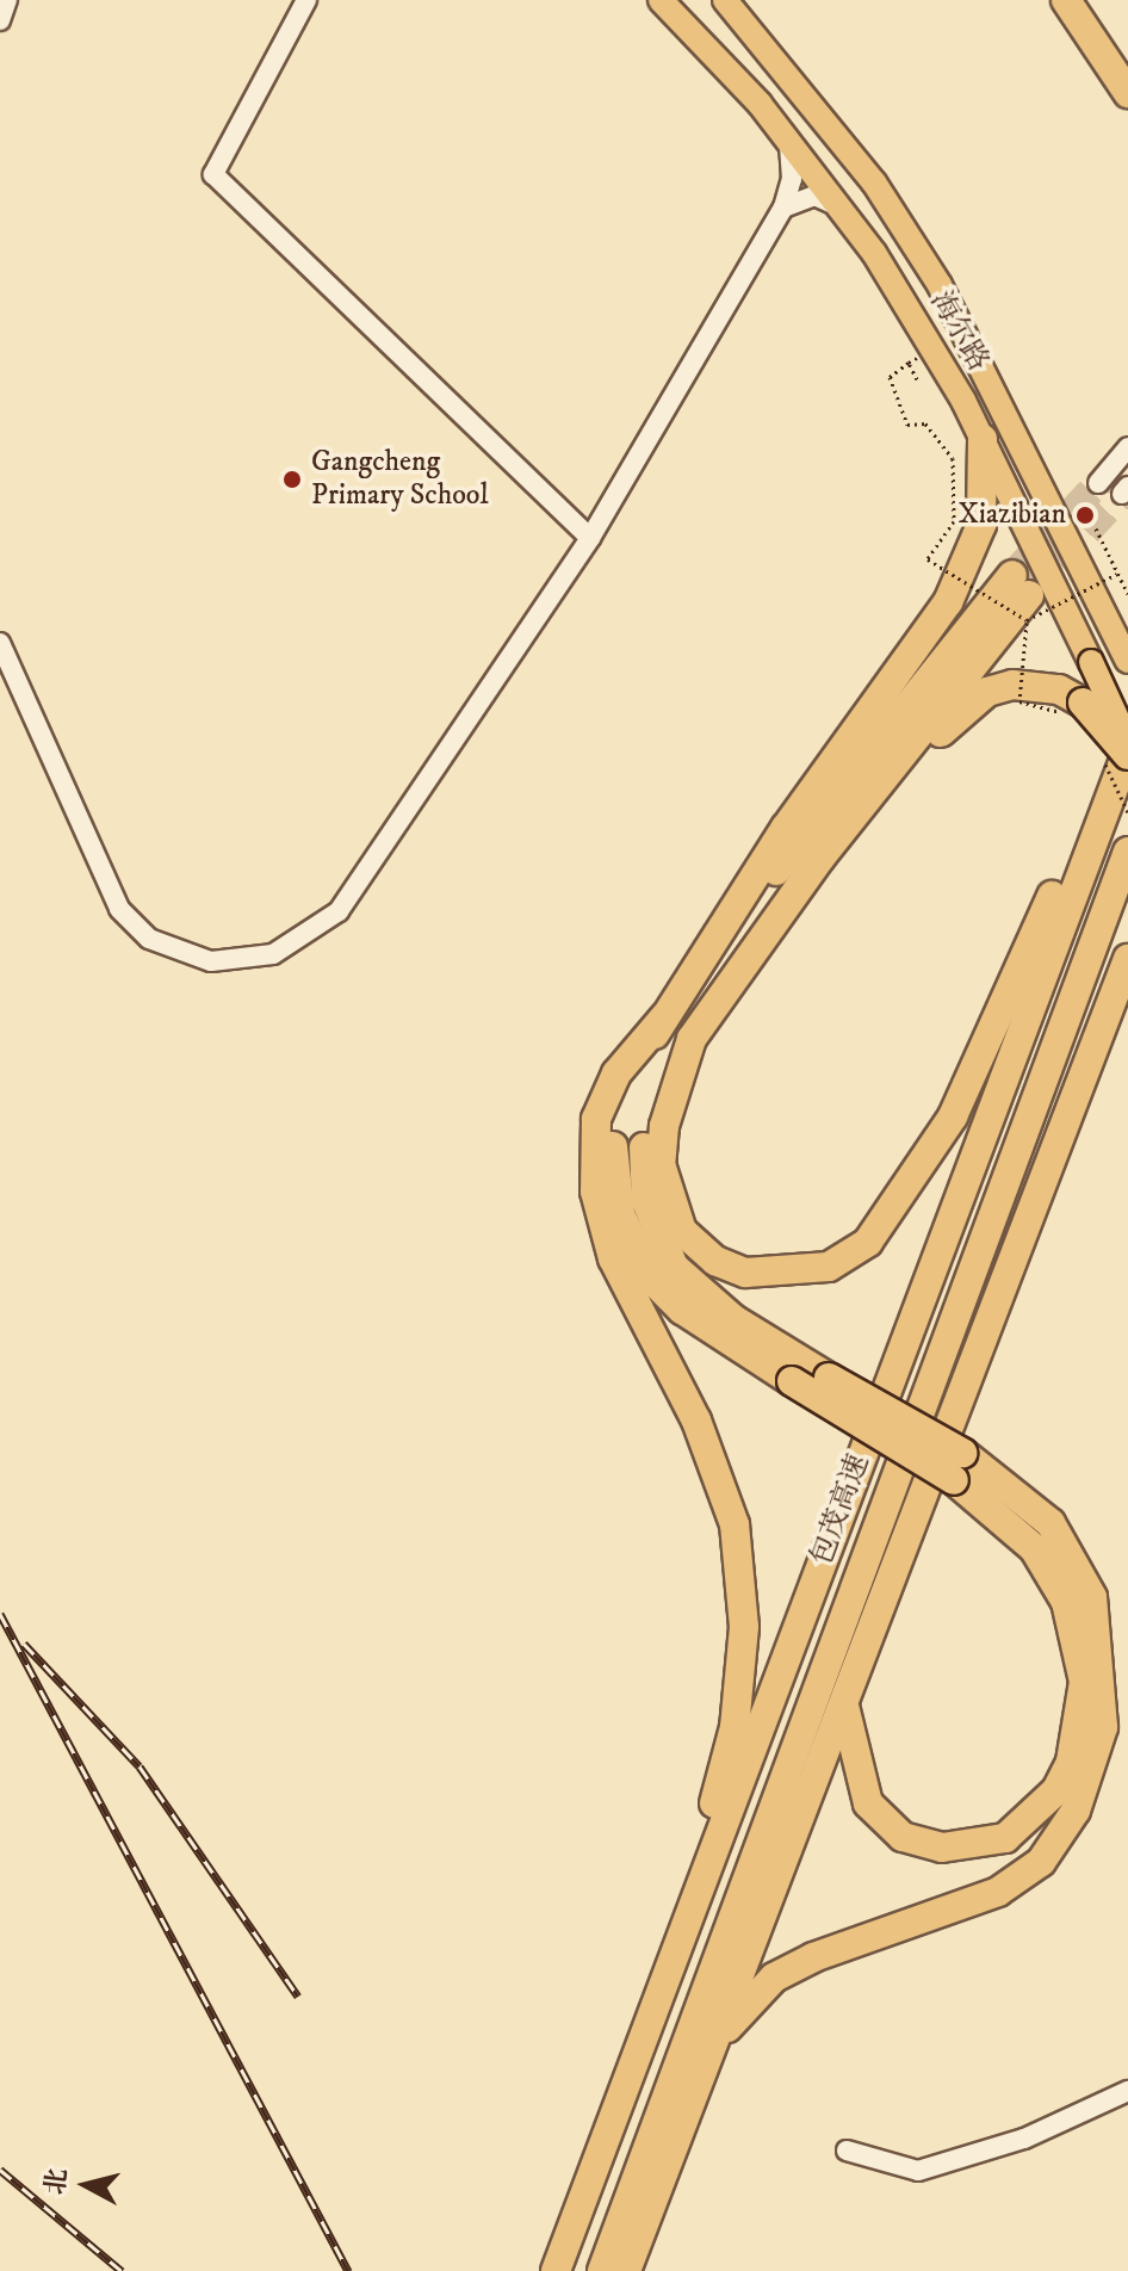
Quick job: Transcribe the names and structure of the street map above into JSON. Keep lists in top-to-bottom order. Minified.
{"streets":{"highway":["包茂高速"],"main road":["海尔路"]},"places":["Gangcheng Primary School","Xiazibian"],"north":"left"}
